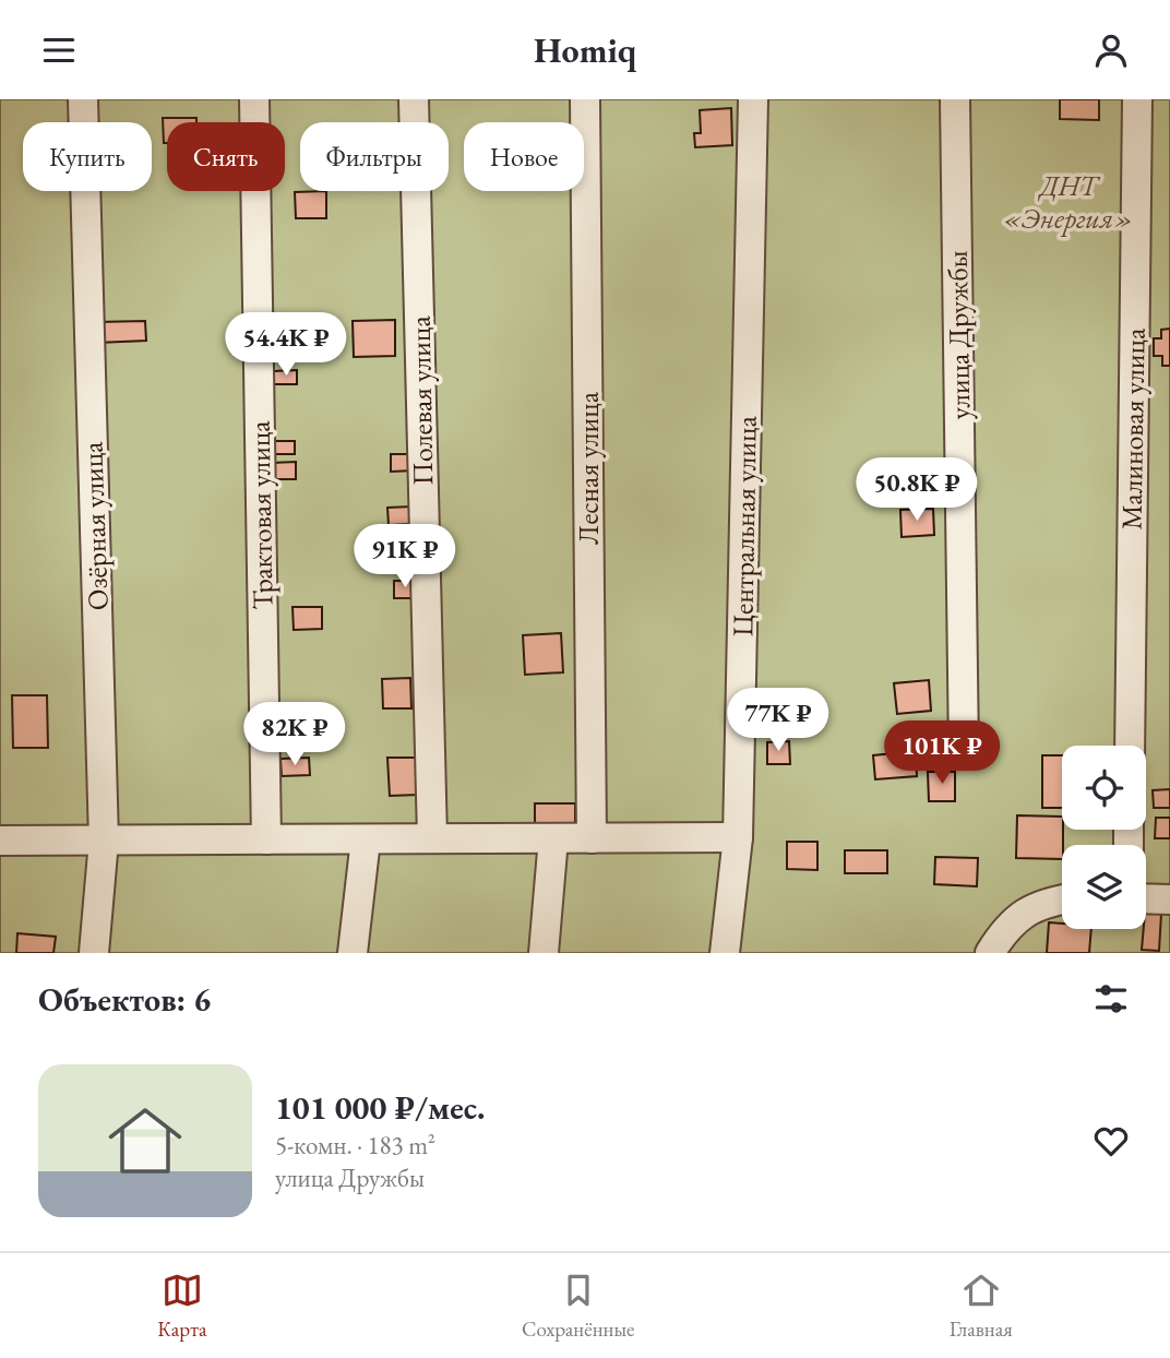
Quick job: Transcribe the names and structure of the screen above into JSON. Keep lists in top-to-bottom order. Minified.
{"streets":{"street":["улица Дружбы","Полевая улица","Малиновая улица","Лесная улица","Трактовая улица","Озёрная улица","Центральная улица"]},"parks":["ДНТ «Энергия»"],"page":{"header":"Homiq","chip":["Купить","Снять","Фильтры","Новое"],"price":["54.4K ₽","50.8K ₽","91K ₽","77K ₽","82K ₽","101K ₽"],"heading":"Объектов: 6","list":[{"name":"101 000 ₽/мес.","note":"5-комн. · 183 m² · улица Дружбы"}],"tabs":["Карта","Сохранённые","Главная"]}}
